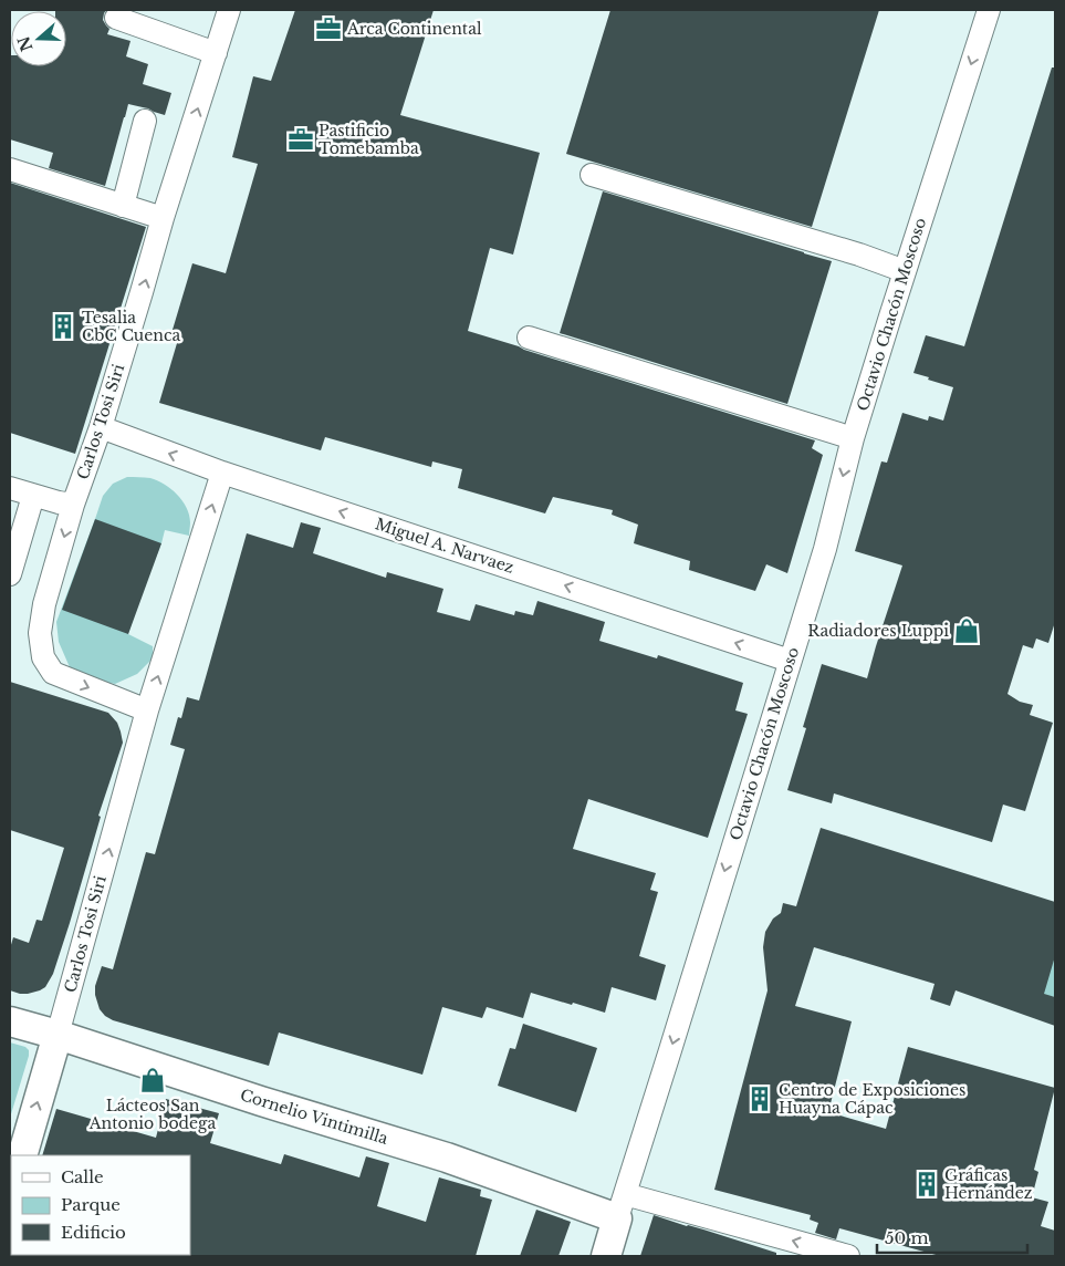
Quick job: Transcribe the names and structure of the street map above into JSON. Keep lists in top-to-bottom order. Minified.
{"streets":{"main road":["Octavio Chacón Moscoso","Carlos Tosi Siri","Cornelio Vintimilla"],"street":["Miguel A. Narvaez"]},"crossings":[["Octavio Chacón Moscoso","Miguel A. Narvaez"],["Octavio Chacón Moscoso","Cornelio Vintimilla"],["Carlos Tosi Siri","Miguel A. Narvaez"],["Carlos Tosi Siri","Cornelio Vintimilla"]],"one_way":["Octavio Chacón Moscoso","Miguel A. Narvaez"],"places":{"office":["Arca Continental","Pastificio Tomebamba"],"building":["Tesalia CbC Cuenca","Centro de Exposiciones Huayna Cápac","Gráficas Hernández"],"shop":["Radiadores Luppi","Lácteos San Antonio bodega"]},"legend":["Calle","Parque","Edificio"],"scale_bar":"50 m","north":"left"}
